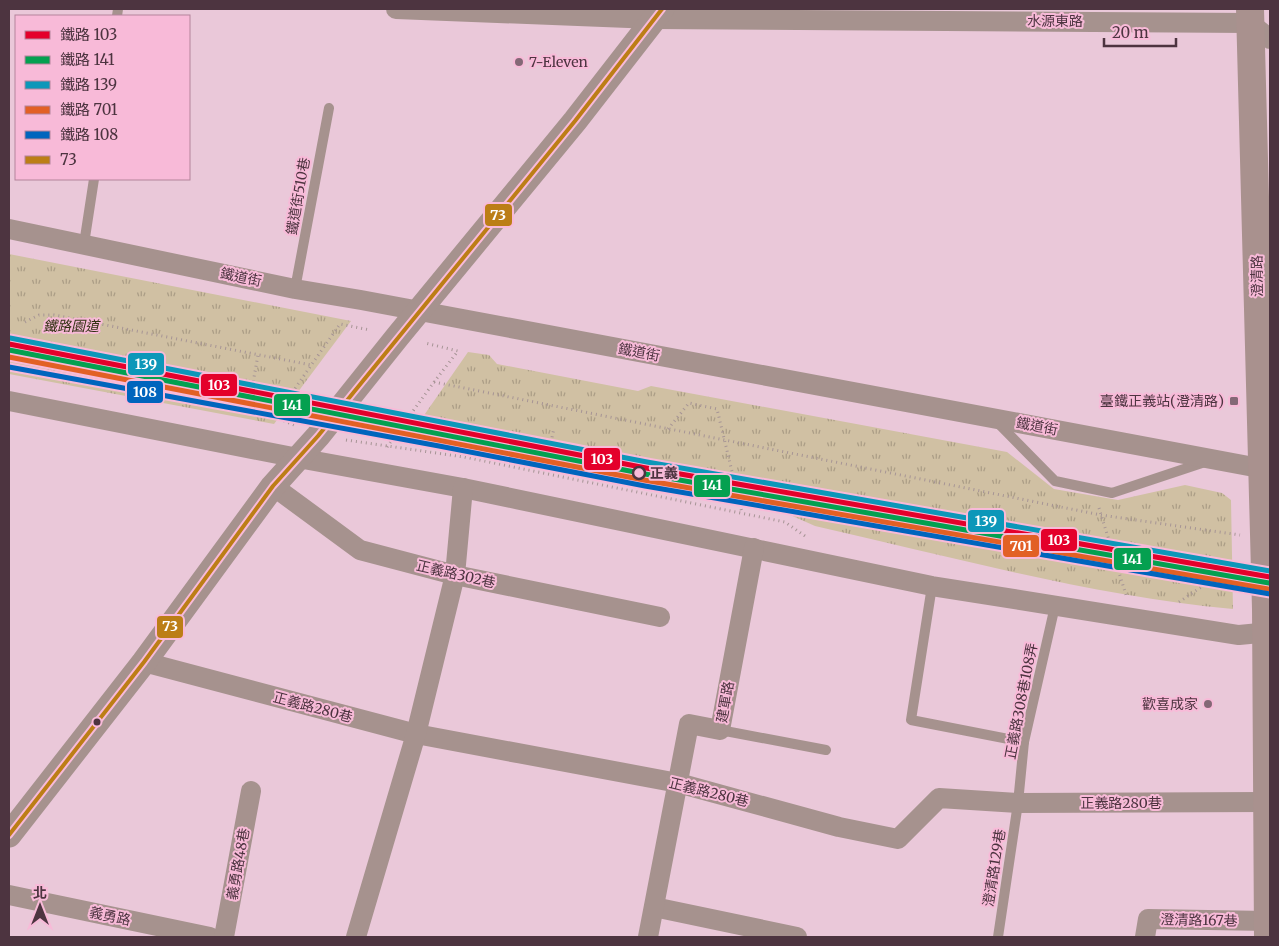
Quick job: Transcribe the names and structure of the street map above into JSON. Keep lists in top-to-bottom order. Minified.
{"streets":{"main road":["澄清路"],"street":["水源東路","鐵道街","正義路302巷","建軍路","正義路280巷","義勇路48巷","義勇路","澄清路167巷"],"lane":["鐵道街510巷","正義路308巷108弄","澄清路129巷"]},"crossings":[["水源東路","澄清路"],["鐵道街510巷","鐵道街"],["澄清路","鐵道街"],["澄清路","正義路280巷"],["澄清路","澄清路167巷"],["正義路308巷108弄","正義路280巷"],["正義路308巷108弄","澄清路129巷"],["建軍路","正義路280巷"],["正義路280巷","澄清路129巷"]],"parks":["鐵路園道"],"places":{"other":["7-Eleven","正義","歡喜成家"],"transit":["臺鐵正義站(澄清路)"]},"lines":["transit line 73","rail line 139","rail line 103","rail line 141","rail line 701","rail line 108"],"legend":["鐵路 103","鐵路 141","鐵路 139","鐵路 701","鐵路 108","73"],"scale_bar":"20 m","north":"top"}
